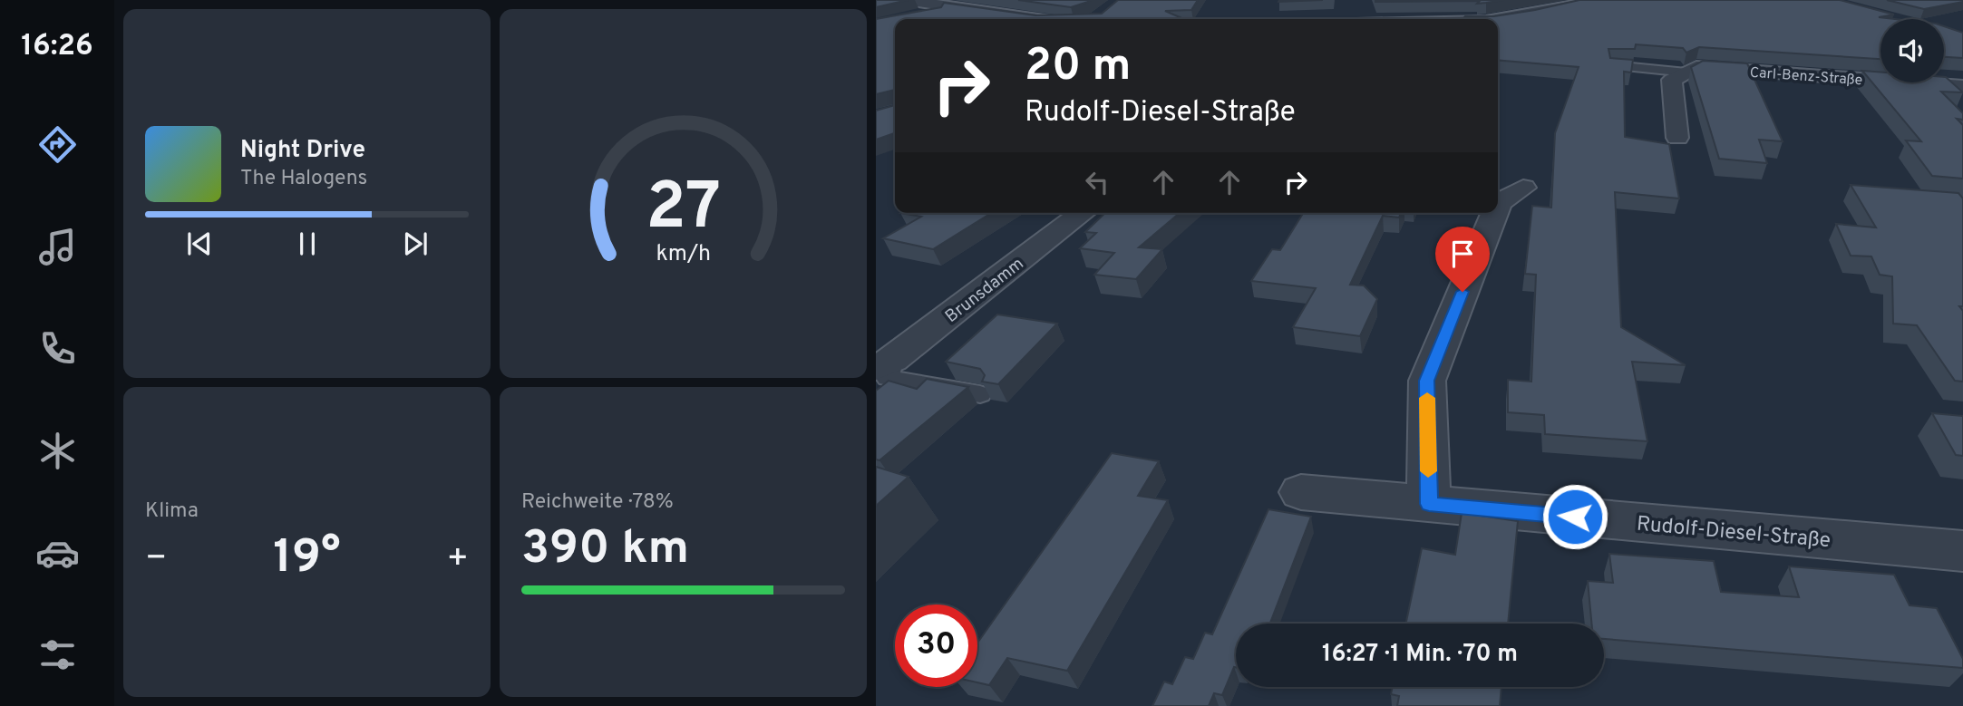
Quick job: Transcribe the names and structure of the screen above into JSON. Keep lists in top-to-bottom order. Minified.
{"streets":{"street":["Carl-Benz-Straße","Brunsdamm","Rudolf-Diesel-Straße"]},"page":{"tabs":"16:26","turn":["20 m","Rudolf-Diesel-Straße"],"song":["Night Drive","The Halogens"],"tile":["Klima",["Reichweite · 78%","390 km"]],"heat":["−","19°","+"],"limit":"30","trip":"16:27 · 1 Min. · 70 m","gauge":["27","km/h"]}}
